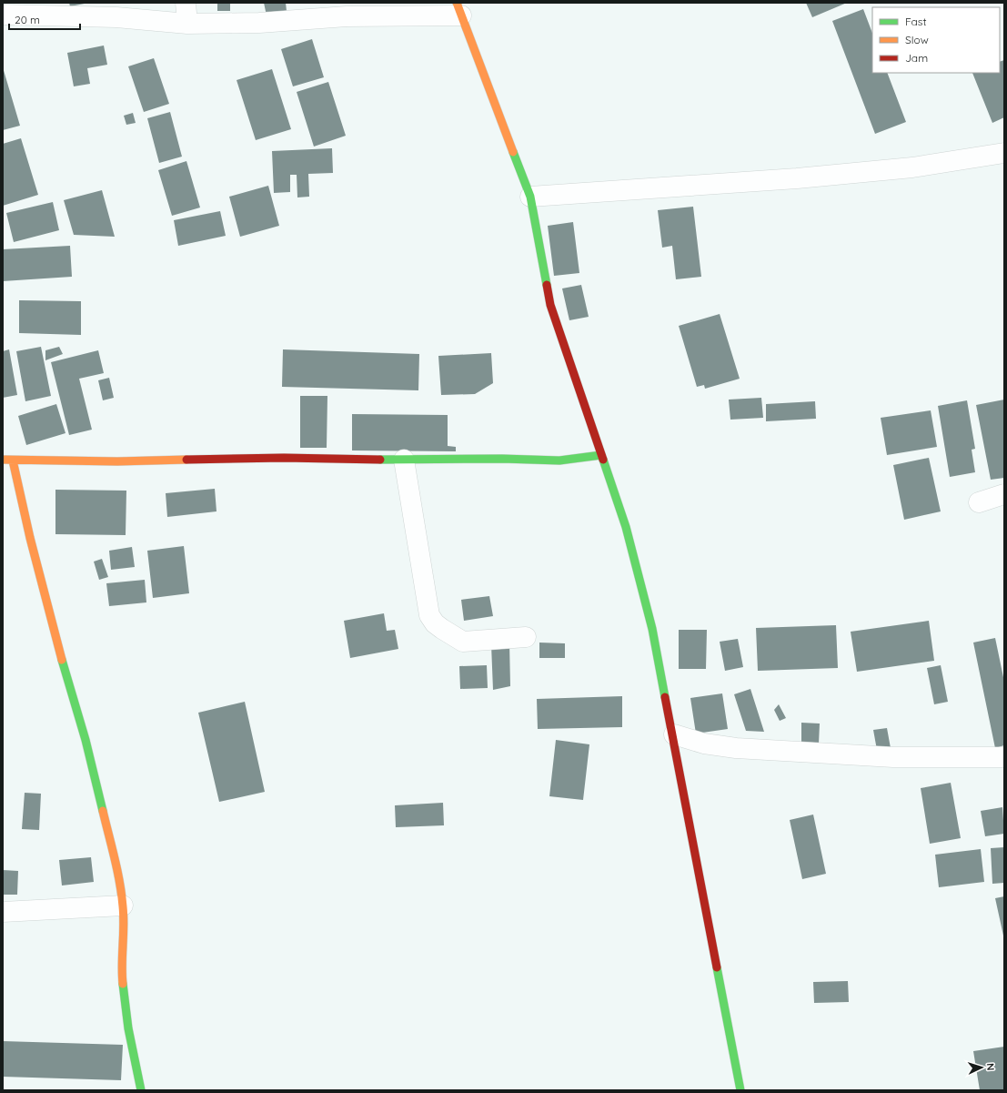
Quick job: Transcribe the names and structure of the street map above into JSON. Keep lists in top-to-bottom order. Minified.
{"legend":["Fast","Slow","Jam"],"scale_bar":"20 m","north":"right"}
